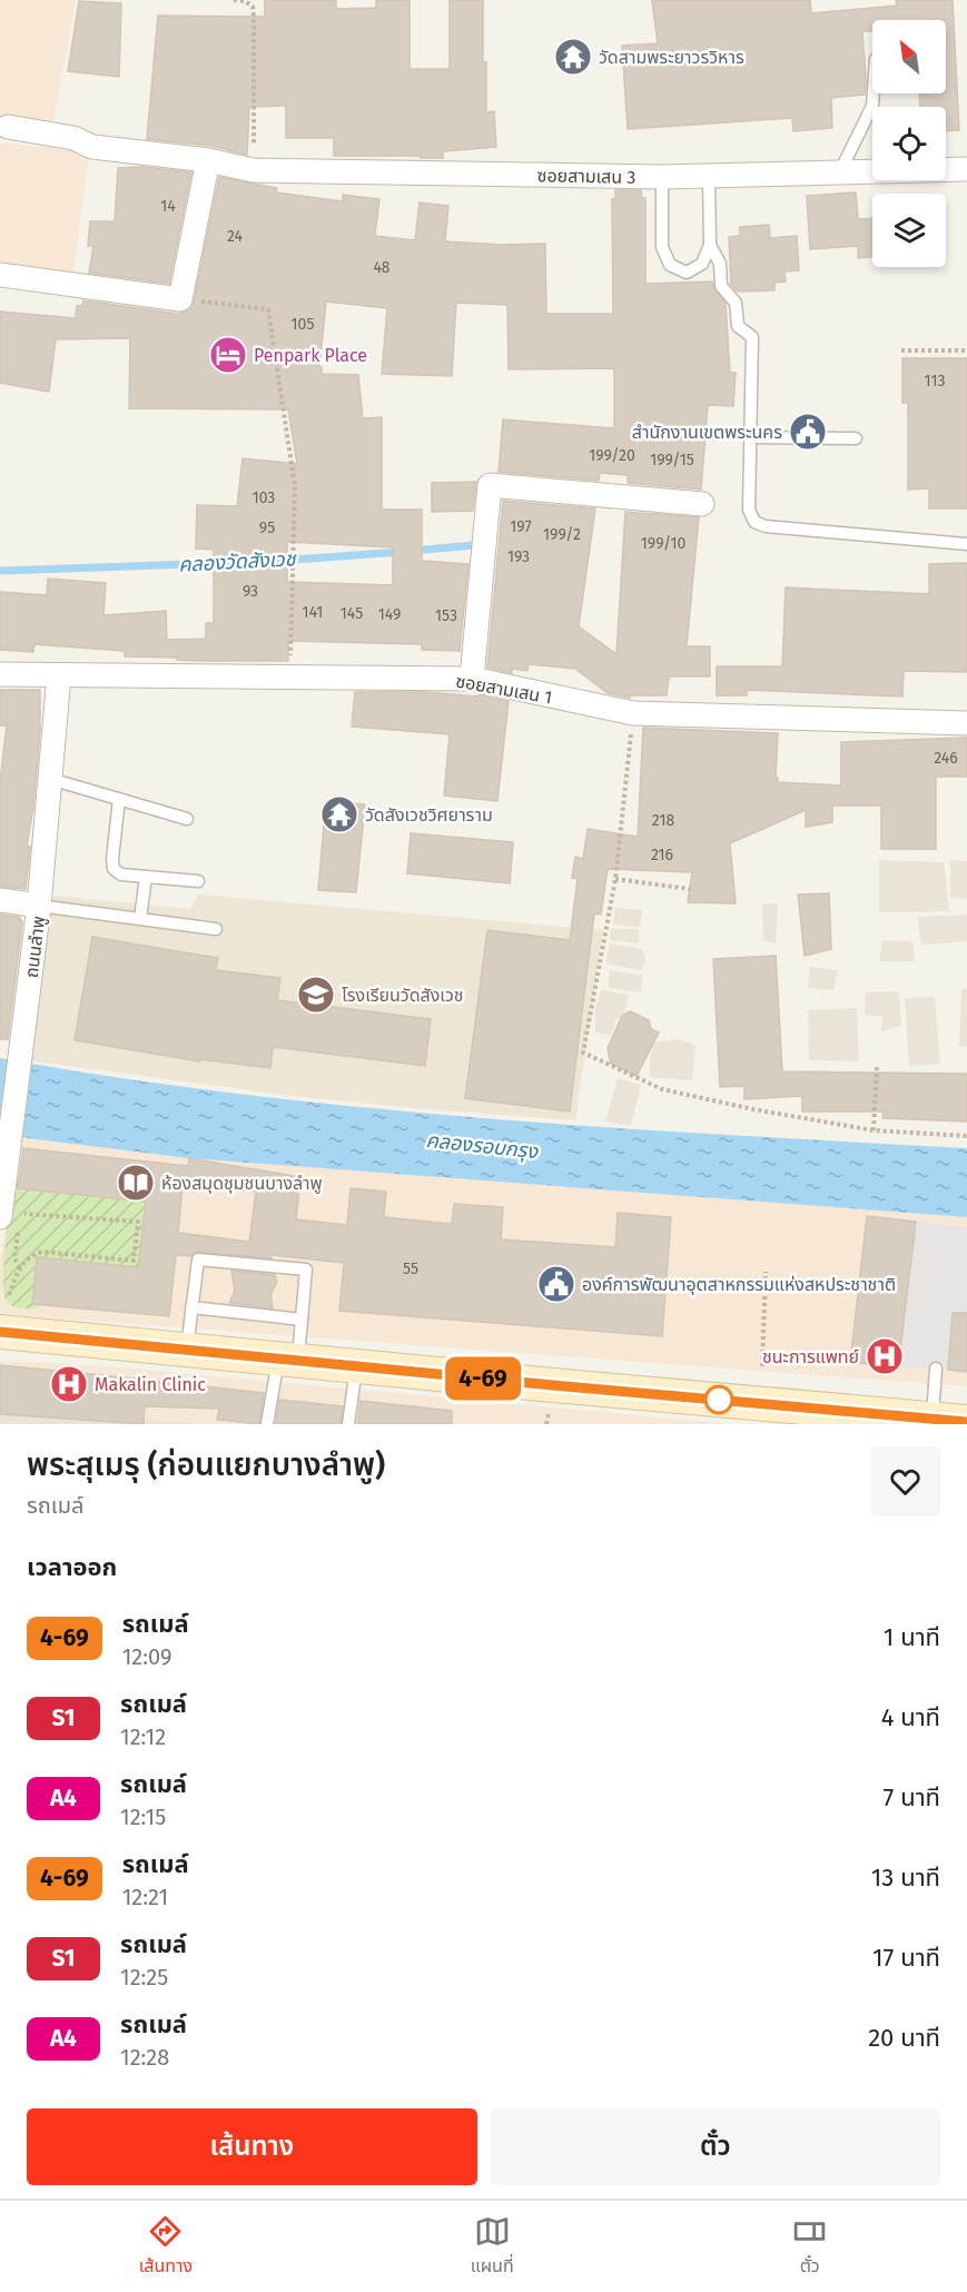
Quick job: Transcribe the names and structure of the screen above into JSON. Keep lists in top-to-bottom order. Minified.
{"streets":{"street":["ซอยสามเสน 3","ซอยสามเสน 1","ถนนลำพู"]},"crossings":[["ซอยสามเสน 1","ถนนลำพู"]],"water":["คลองวัดสังเวช","คลองรอบกรุง"],"places":{"temple":["วัดสามพระยาวรวิหาร","วัดสังเวชวิศยาราม"],"hotel":["Penpark Place"],"public building":["สำนักงานเขตพระนคร","องค์การพัฒนาอุตสาหกรรมแห่งสหประชาชาติ"],"school or university":["โรงเรียนวัดสังเวช"],"library":["ห้องสมุดชุมชนบางลำพู"],"hospital":["ชนะการแพทย์","Makalin Clinic"]},"lines":["bus line 4-69"],"house_numbers":["14","24","48","105","113","199/20","199/15","103","197","95","199/2","199/10","193","93","141","145","149","153","246","218","216","55"],"north":"top left","page":{"on_map":"4-69","heading":[["พระสุเมรุ (ก่อนแยกบางลำพู)","รถเมล์"],"เวลาออก"],"list":[{"mark":"4-69","name":"รถเมล์","note":"12:09","value":"1 นาที"},{"mark":"S1","name":"รถเมล์","note":"12:12","value":"4 นาที"},{"mark":"A4","name":"รถเมล์","note":"12:15","value":"7 นาที"},{"mark":"4-69","name":"รถเมล์","note":"12:21","value":"13 นาที"},{"mark":"S1","name":"รถเมล์","note":"12:25","value":"17 นาที"},{"mark":"A4","name":"รถเมล์","note":"12:28","value":"20 นาที"}],"buttons":["เส้นทาง","ตั๋ว"],"tabs":["เส้นทาง","แผนที่","ตั๋ว"]}}
